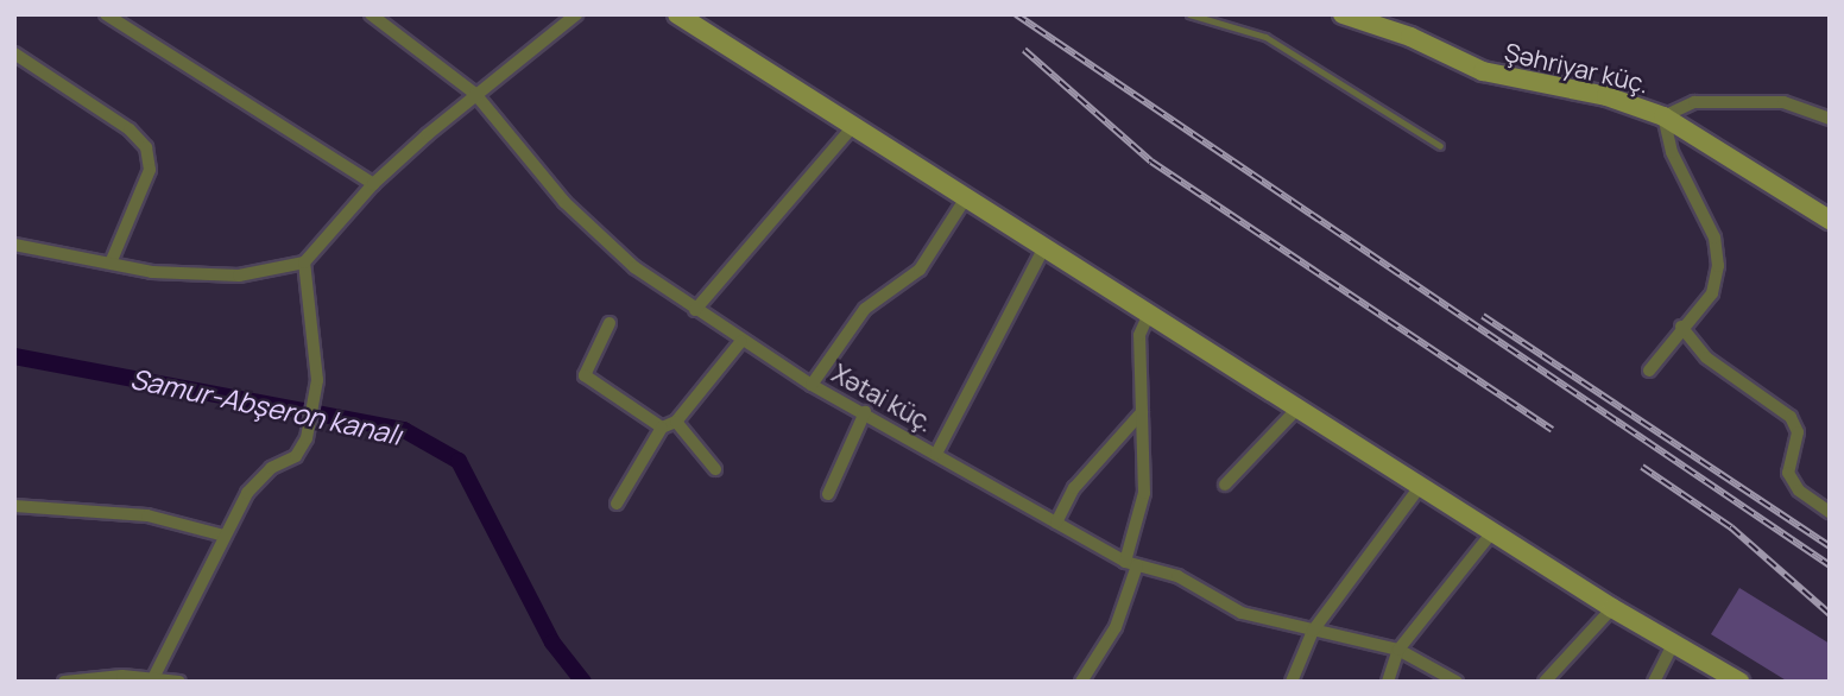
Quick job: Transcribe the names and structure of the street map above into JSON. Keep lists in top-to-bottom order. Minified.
{"streets":{"street":["Şəhriyar küç.","Xətai küç."]},"water":["Samur-Abşeron kanalı"]}
